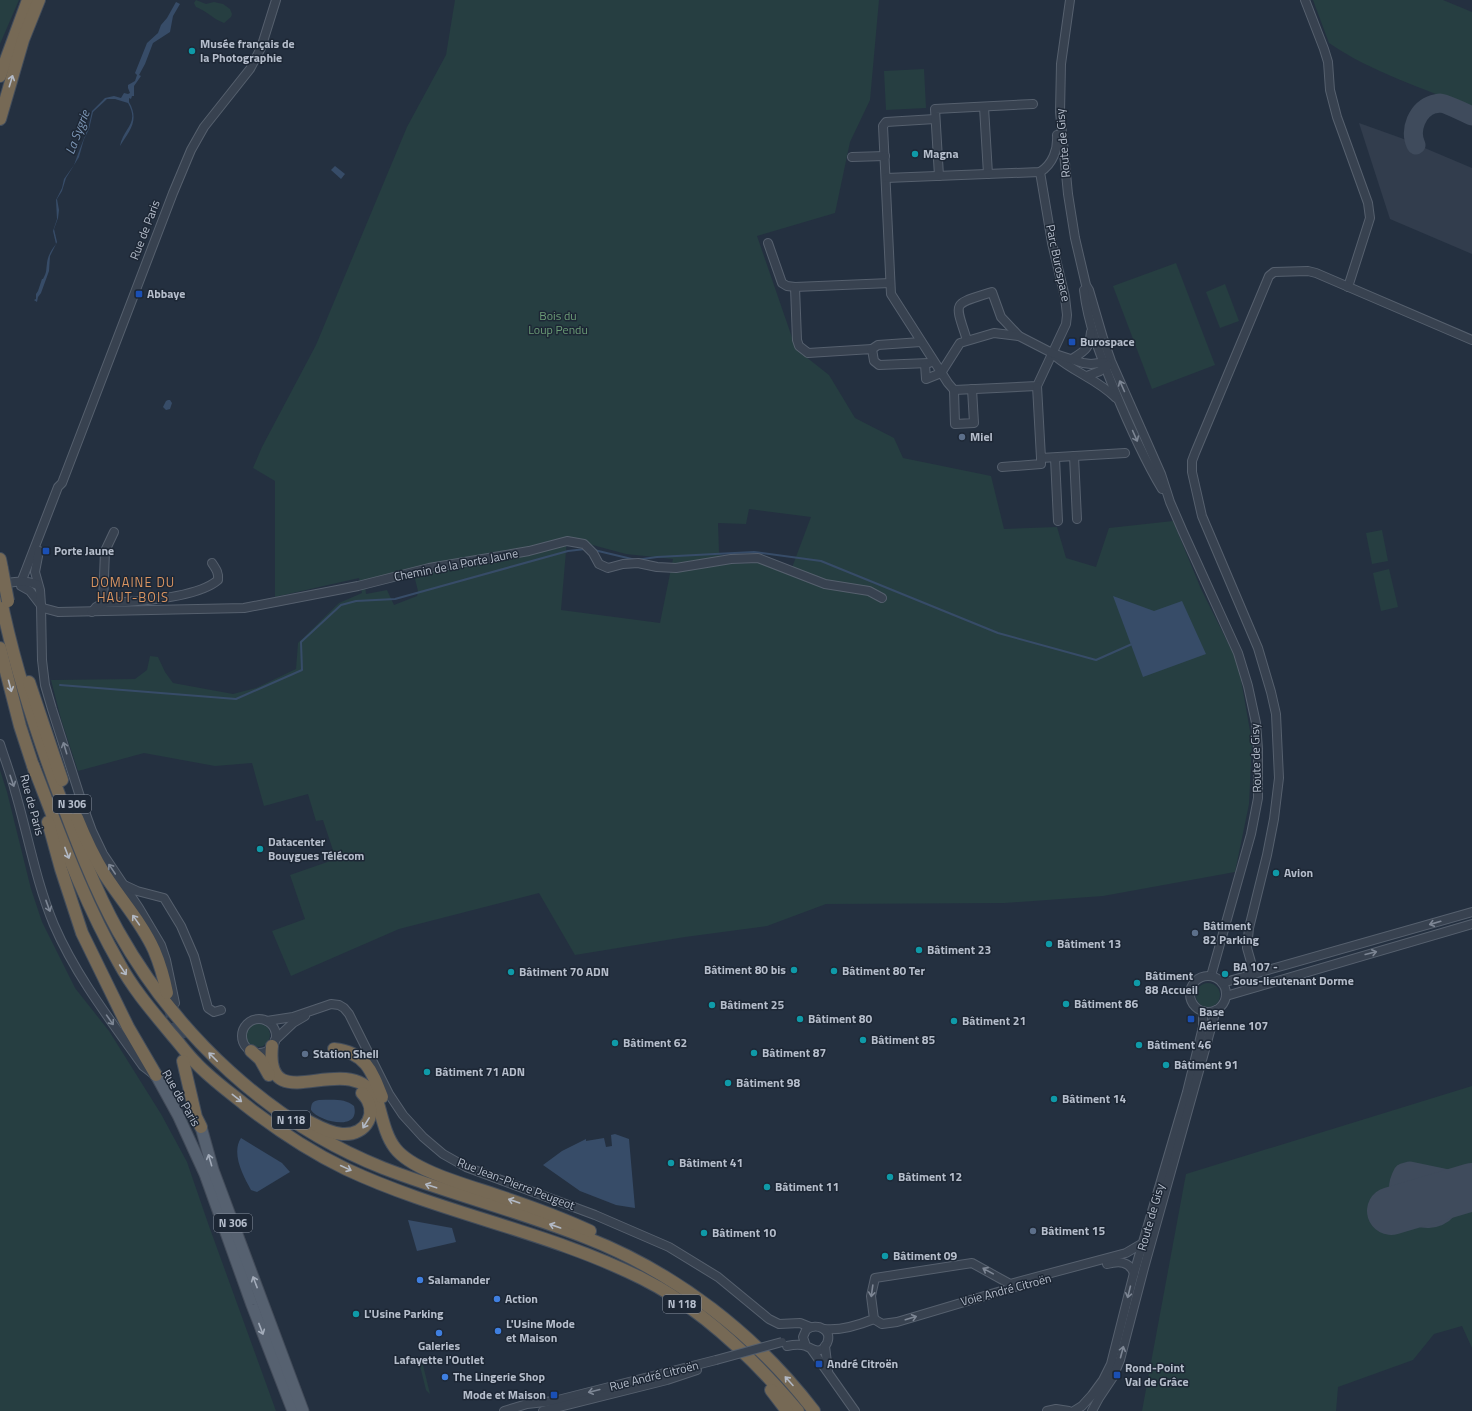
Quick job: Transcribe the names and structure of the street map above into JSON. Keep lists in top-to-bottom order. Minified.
{"streets":{"highway":["N 306","N 118"],"main road":["Rue de Paris"],"street":["Route de Gisy","Parc Burospace","Chemin de la Porte Jaune","Rue Jean-Pierre Peugeot","Voie André Citroën","Rue André Citroën"]},"crossings":[["Route de Gisy","Voie André Citroën"],["Rue de Paris","Chemin de la Porte Jaune"],["Rue de Paris","N 306"],["N 306","N 118"],["Rue Jean-Pierre Peugeot","Rue André Citroën"]],"one_way":["Voie André Citroën"],"districts":["DOMAINE DU HAUT-BOIS"],"water":["La Sygrie"],"parks":["Bois du Loup Pendu"],"places":{"other":["Musée français de la Photographie","Magna","Miel","Datacenter Bouygues Télécom","Avion","Bâtiment 82 Parking","Bâtiment 13","Bâtiment 23","Bâtiment 80 bis","Bâtiment 80 Ter","Bâtiment 70 ADN","BA 107 - Sous-lieutenant Dorme","Bâtiment 88 Accueil","Bâtiment 86","Bâtiment 25","Bâtiment 80","Bâtiment 21","Bâtiment 85","Bâtiment 62","Bâtiment 46","Bâtiment 87","Station Shell","Bâtiment 91","Bâtiment 71 ADN","Bâtiment 98","Bâtiment 14","Bâtiment 41","Bâtiment 12","Bâtiment 11","Bâtiment 15","Bâtiment 10","Bâtiment 09","Salamander","Action","L'Usine Parking","L'Usine Mode et Maison","Galeries Lafayette l'Outlet","The Lingerie Shop"],"transit":["Abbaye","Burospace","Porte Jaune","Base Aérienne 107","André Citroën","Rond-Point Val de Grâce","Mode et Maison"]}}
